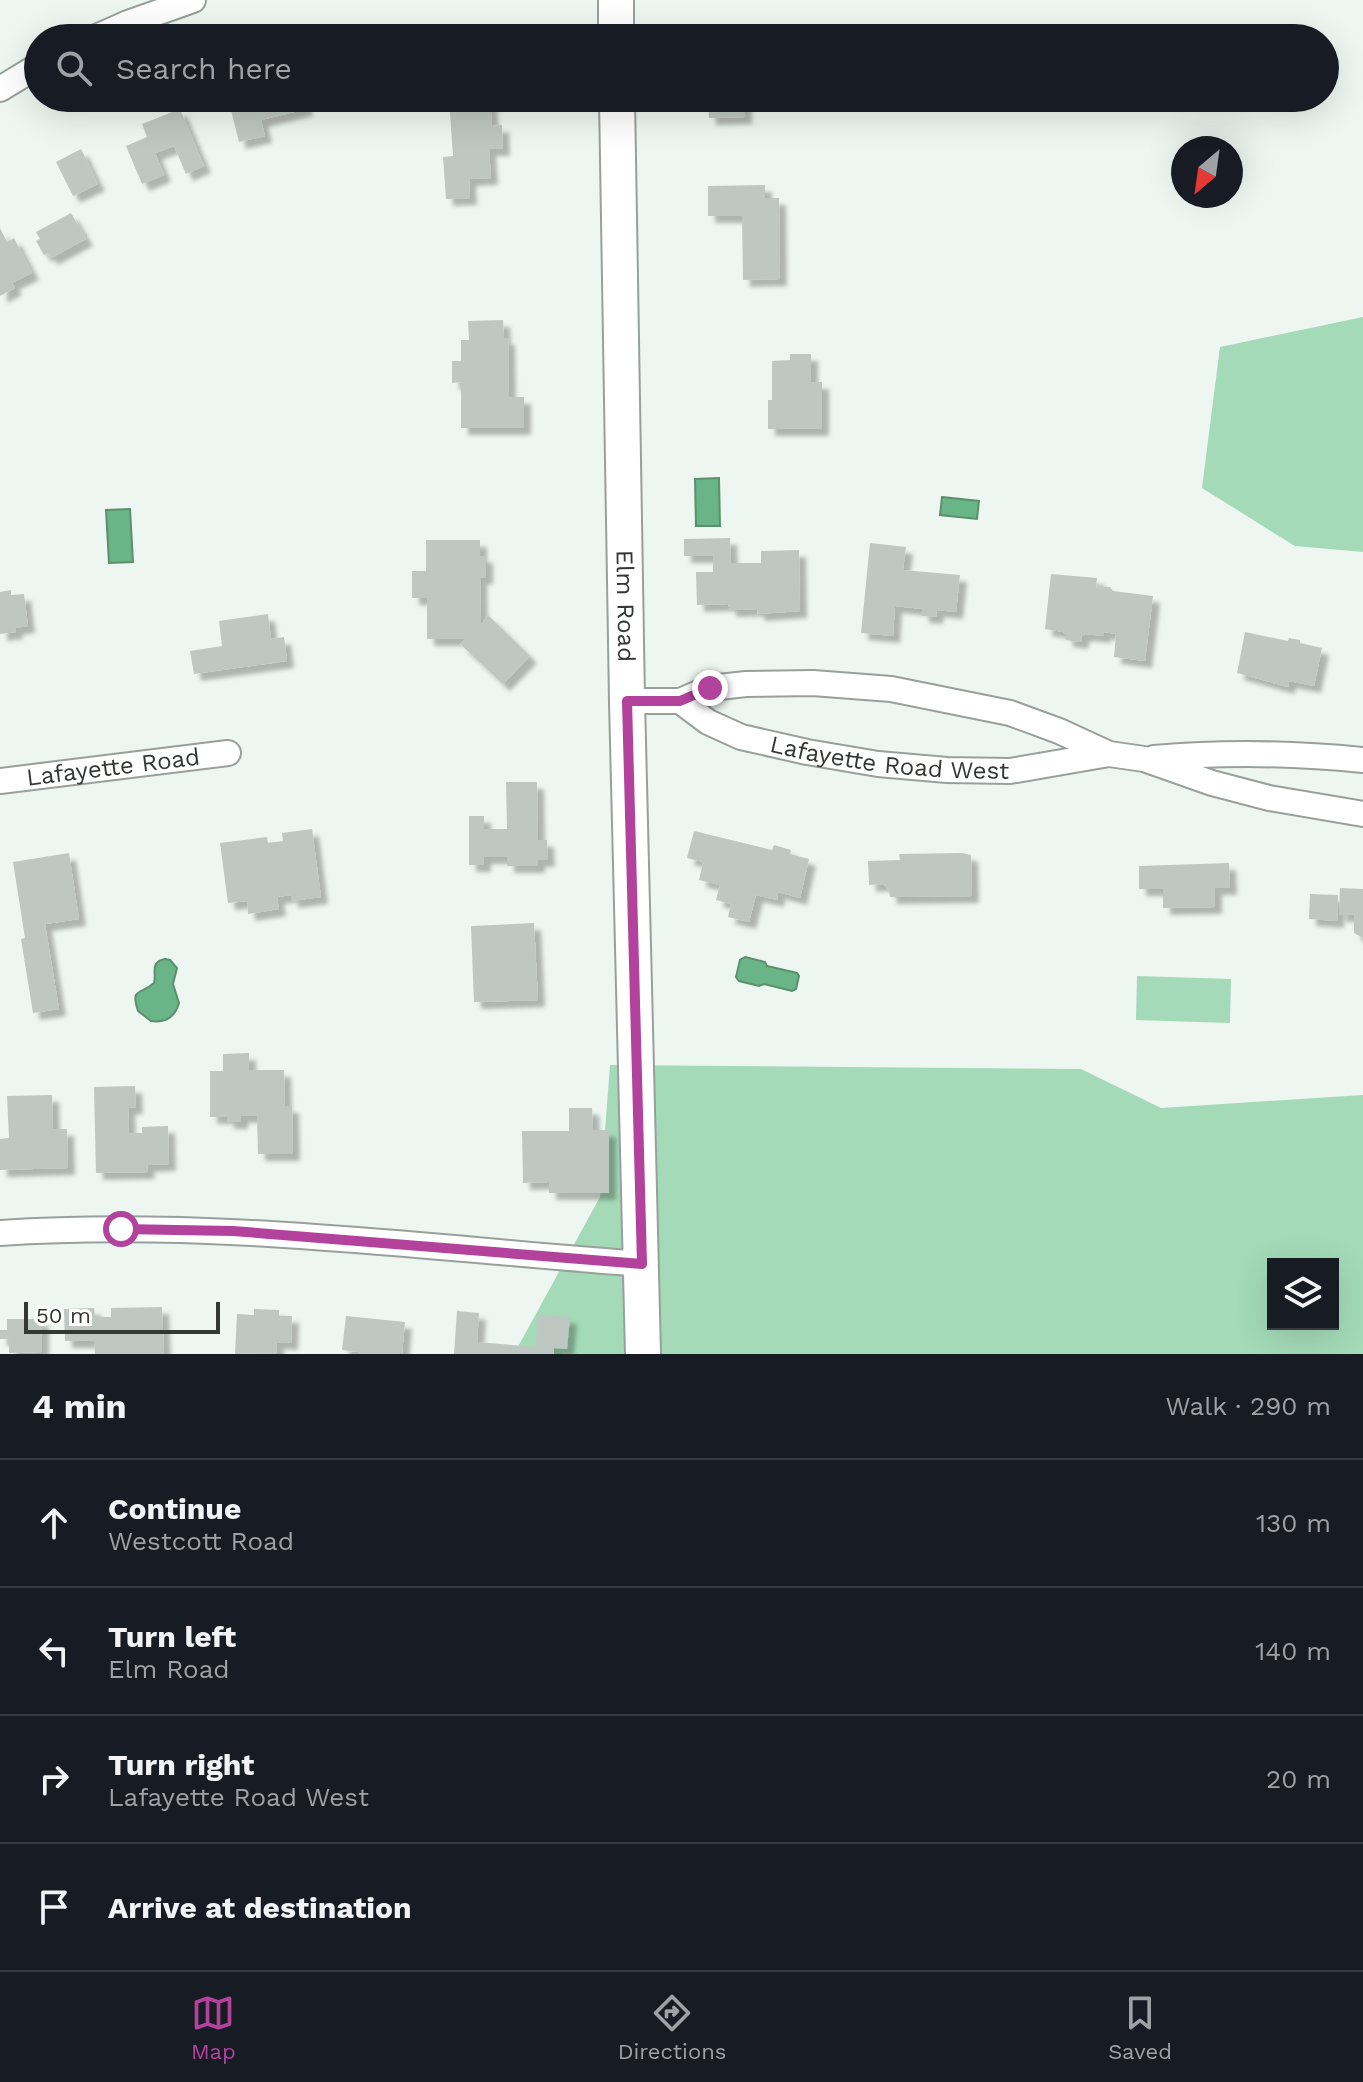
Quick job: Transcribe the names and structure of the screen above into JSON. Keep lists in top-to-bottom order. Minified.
{"streets":{"street":["Elm Road","Lafayette Road West","Lafayette Road"]},"crossings":[["Elm Road","Lafayette Road West"]],"scale_bar":"50 m","north":"bottom left","page":{"search":"Search here","scale":"50 m","heading":["4 min","Walk · 290 m"],"list":[["Continue","Westcott Road","130 m"],["Turn left","Elm Road","140 m"],["Turn right","Lafayette Road West","20 m"],"Arrive at destination"],"nav":["Map","Directions","Saved"]}}
